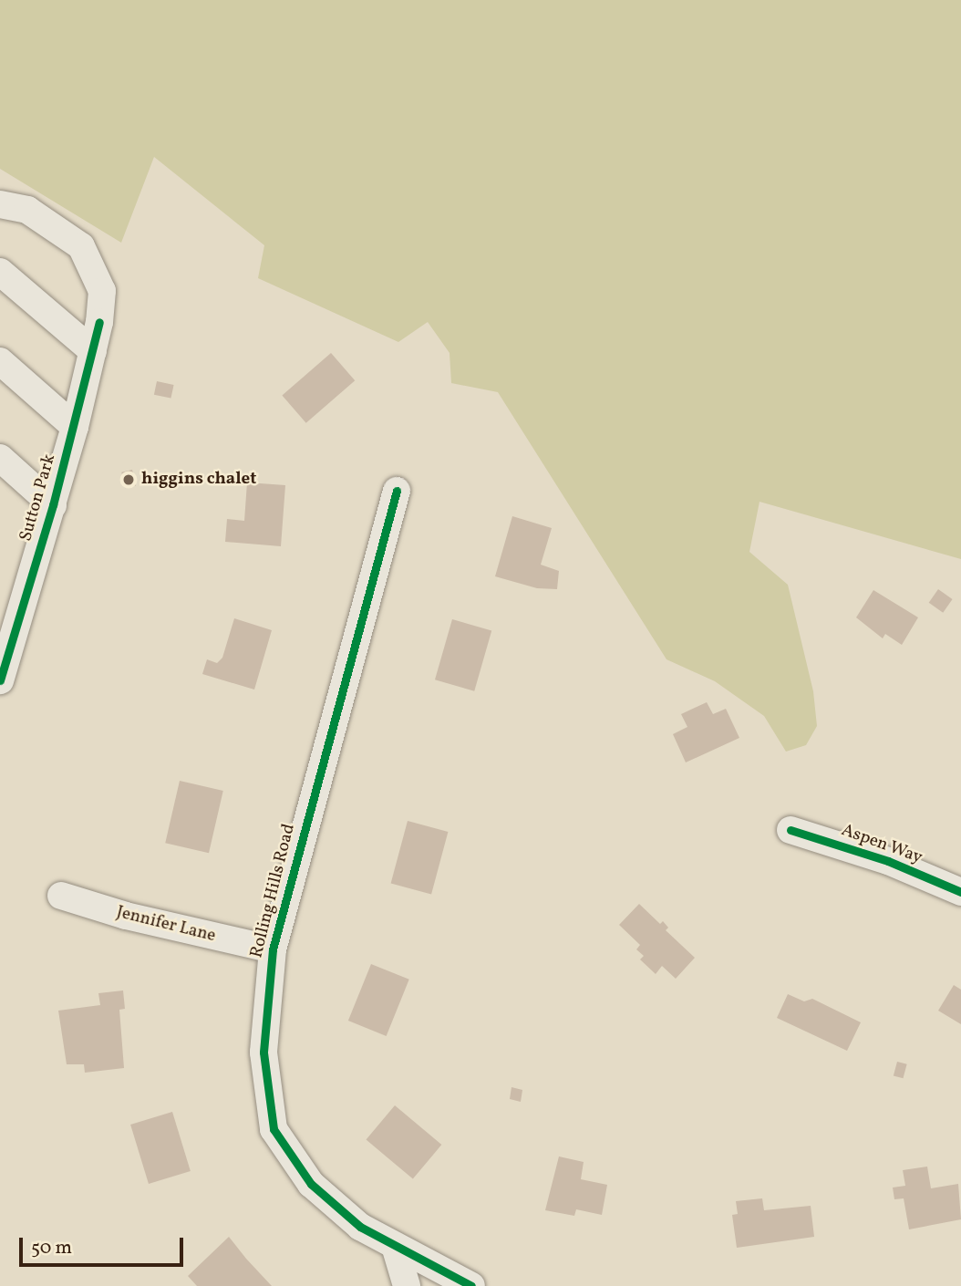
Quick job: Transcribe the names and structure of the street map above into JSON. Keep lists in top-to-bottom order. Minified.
{"streets":{"street":["Sutton Park","Aspen Way","Rolling Hills Road","Jennifer Lane"]},"crossings":[["Rolling Hills Road","Jennifer Lane"]],"places":["higgins chalet"],"scale_bar":"50 m"}
